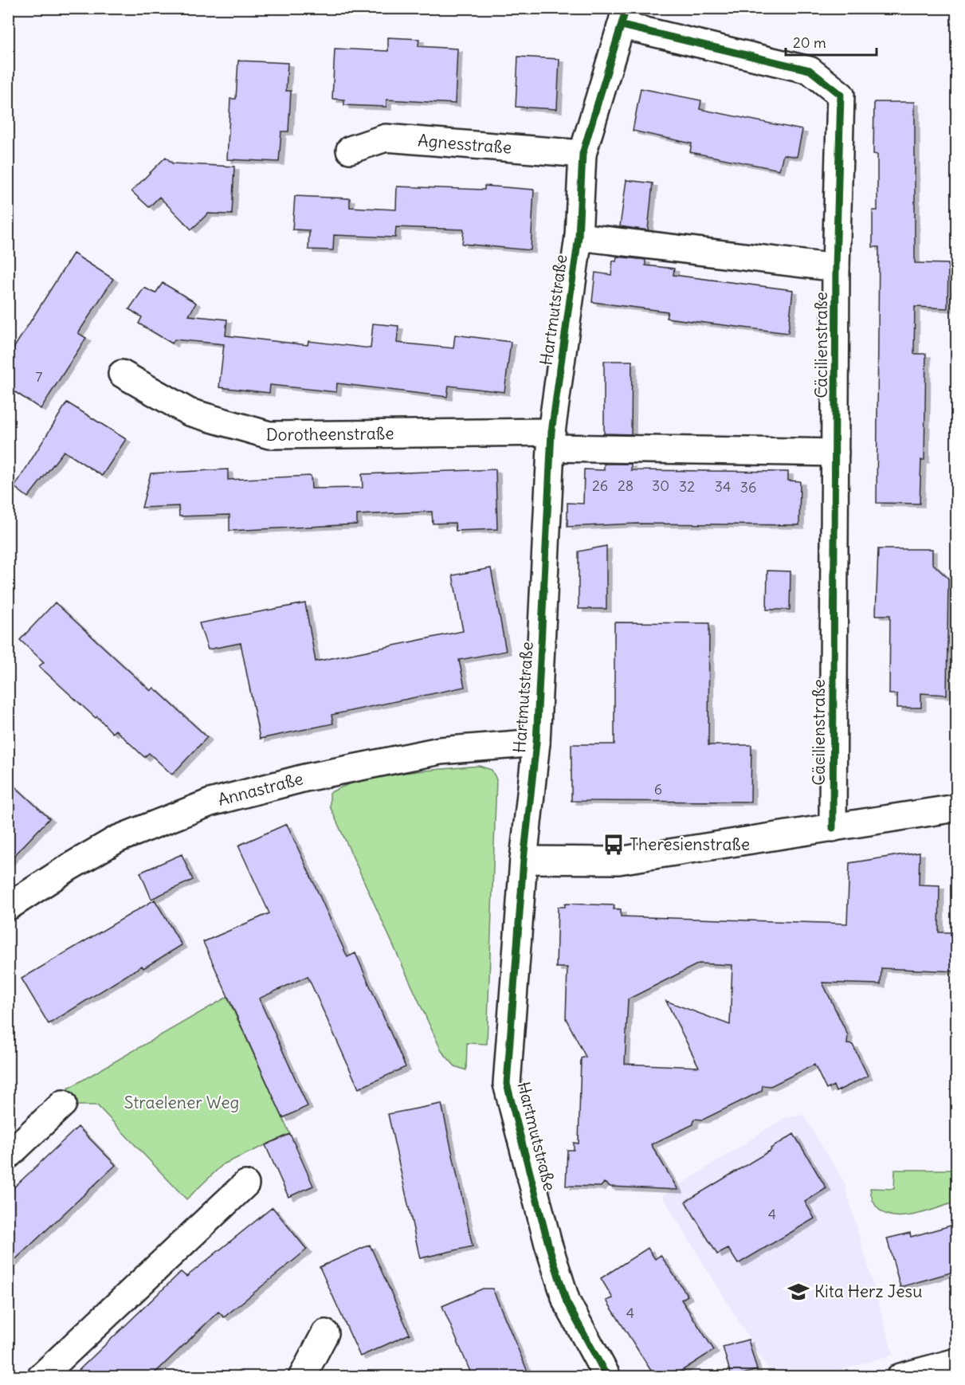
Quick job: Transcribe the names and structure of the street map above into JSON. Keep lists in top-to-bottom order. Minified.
{"streets":{"street":["Agnesstraße","Hartmutstraße","Cäcilienstraße","Dorotheenstraße","Annastraße"]},"crossings":[["Agnesstraße","Hartmutstraße"],["Hartmutstraße","Cäcilienstraße"],["Hartmutstraße","Dorotheenstraße"],["Hartmutstraße","Annastraße"]],"parks":["Straelener Weg"],"places":{"bus stop":["Theresienstraße"],"school or university":["Kita Herz Jesu"]},"house_numbers":["7","26","28","30","32","34","36","6","4","4"],"scale_bar":"20 m"}
